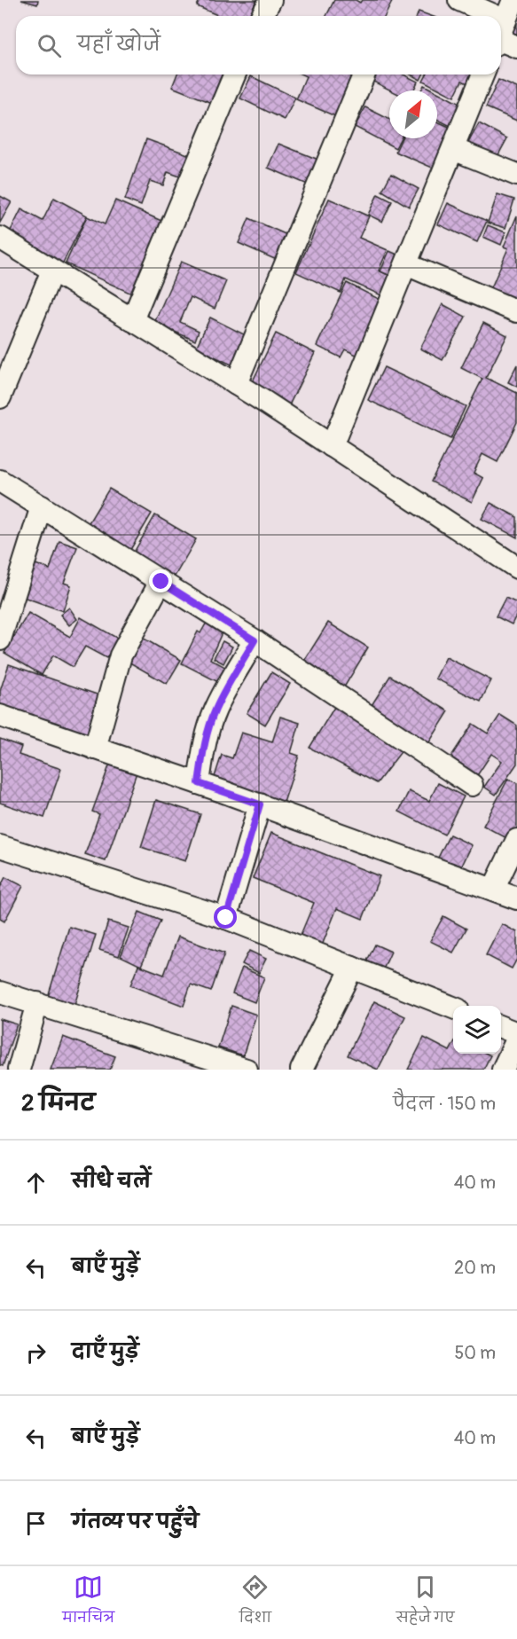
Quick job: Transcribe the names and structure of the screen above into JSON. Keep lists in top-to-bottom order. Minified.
{"north":"top right","page":{"search":"यहाँ खोजें","heading":["2 मिनट","पैदल · 150 m"],"list":[["सीधे चलें","40 m"],["बाएँ मुड़ें","20 m"],["दाएँ मुड़ें","50 m"],["बाएँ मुड़ें","40 m"],"गंतव्य पर पहुँचे"],"nav":["मानचित्र","दिशा","सहेजे गए"]}}
